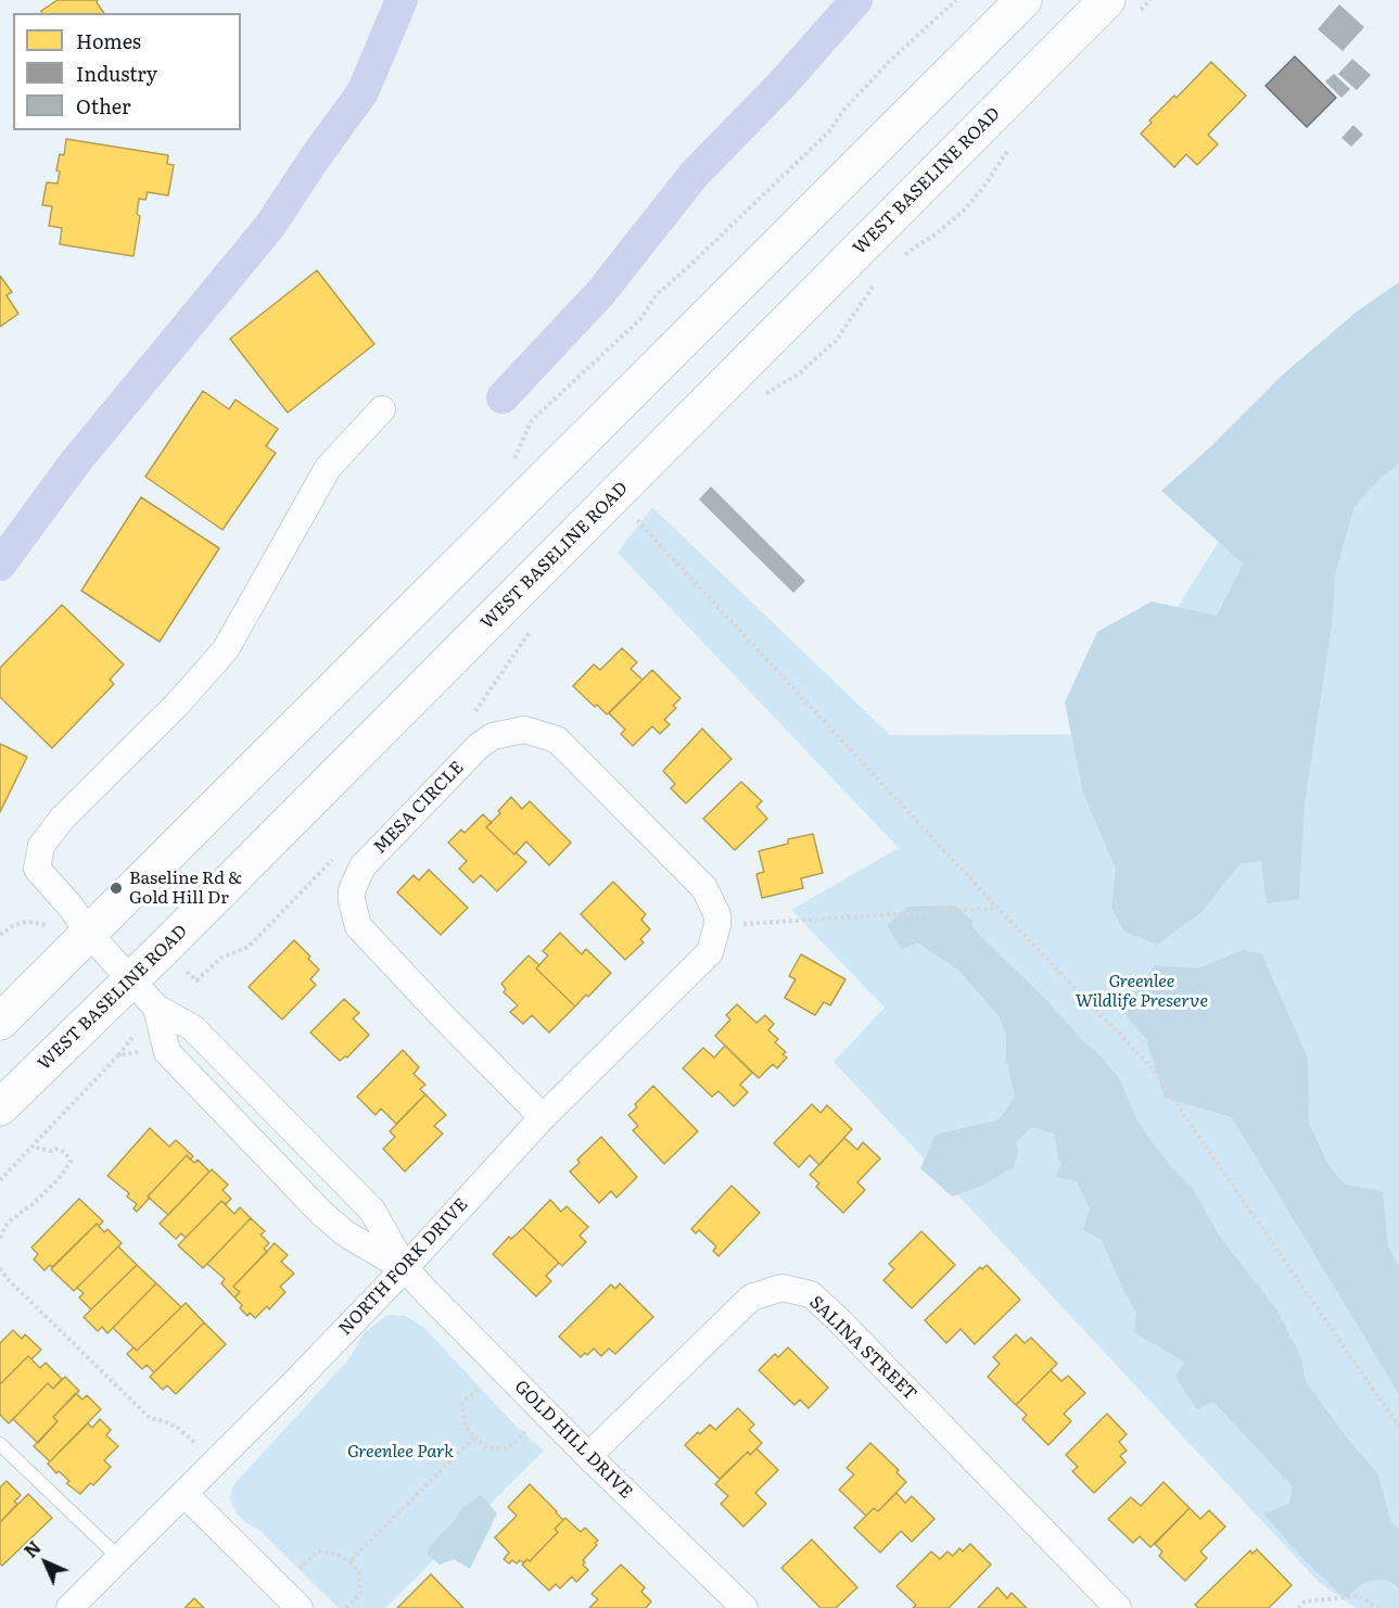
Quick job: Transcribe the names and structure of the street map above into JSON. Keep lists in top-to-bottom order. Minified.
{"streets":{"main road":["WEST BASELINE ROAD"],"street":["MESA CIRCLE","NORTH FORK DRIVE","SALINA STREET","GOLD HILL DRIVE"]},"crossings":[["WEST BASELINE ROAD","GOLD HILL DRIVE"],["MESA CIRCLE","NORTH FORK DRIVE"],["NORTH FORK DRIVE","GOLD HILL DRIVE"],["SALINA STREET","GOLD HILL DRIVE"]],"parks":["Greenlee Wildlife Preserve","Greenlee Park"],"places":["Baseline Rd & Gold Hill Dr"],"legend":["Homes","Industry","Other"],"north":"top left"}
